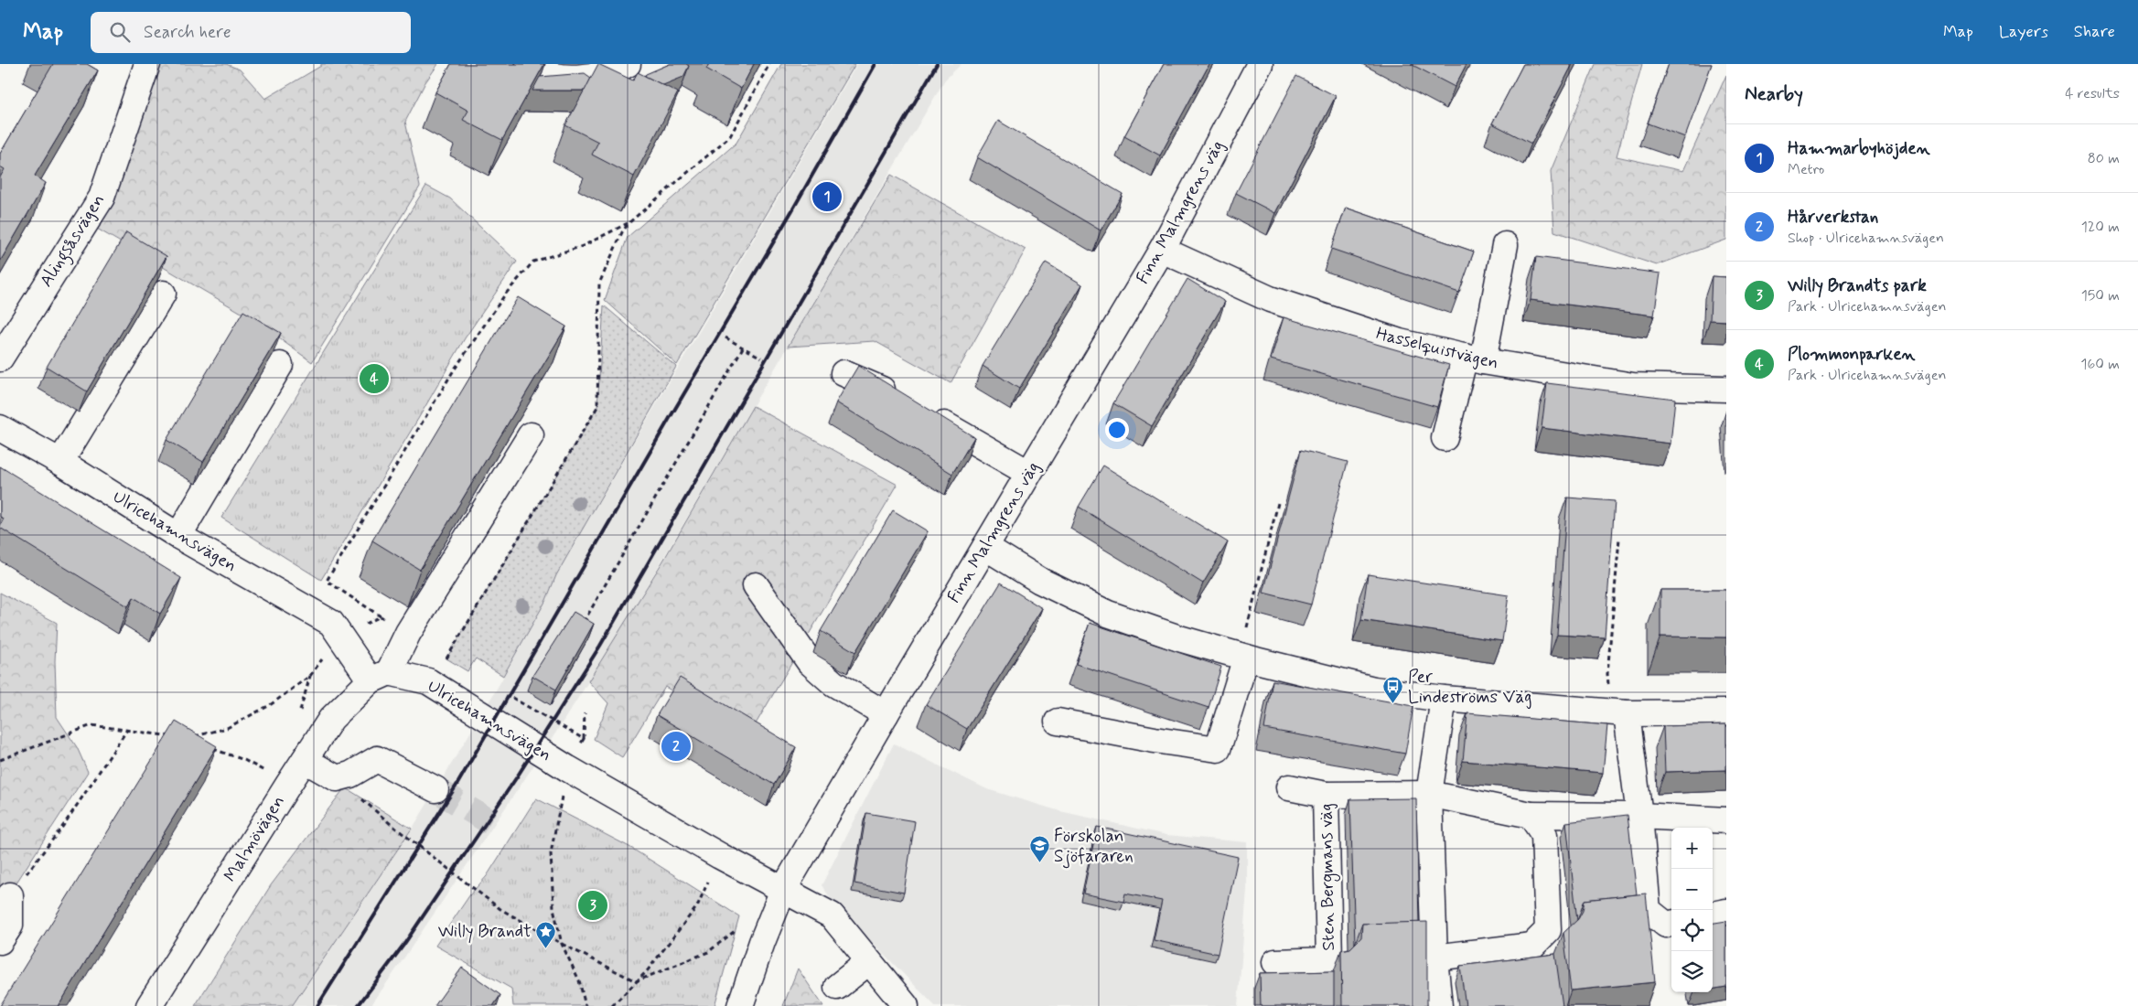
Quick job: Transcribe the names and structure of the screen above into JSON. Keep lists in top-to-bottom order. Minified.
{"streets":{"street":["Finn Malmgrens väg","Alingsåsvägen","Hasselquistvägen","Ulricehamnsvägen","Malmövägen","Sten Bergmans väg"]},"crossings":[["Finn Malmgrens väg","Hasselquistvägen"],["Finn Malmgrens väg","Ulricehamnsvägen"],["Ulricehamnsvägen","Malmövägen"]],"places":{"bus stop":["Per Lindeströms Väg"],"school or university":["Förskolan Sjöfararen"],"place":["Willy Brandt"]},"page":{"header":"Map","search":"Search here","nav":["Map","Layers","Share"],"heading":["Nearby","4 results"],"list":[{"mark":"1","name":"Hammarbyhöjden","note":"Metro","value":"80 m"},{"mark":"2","name":"Hårverkstan","note":"Shop · Ulricehamnsvägen","value":"120 m"},{"mark":"3","name":"Willy Brandts park","note":"Park · Ulricehamnsvägen","value":"150 m"},{"mark":"4","name":"Plommonparken","note":"Park · Ulricehamnsvägen","value":"160 m"}],"pins":["1","4","2","3"],"map_buttons":["+","−"]}}
